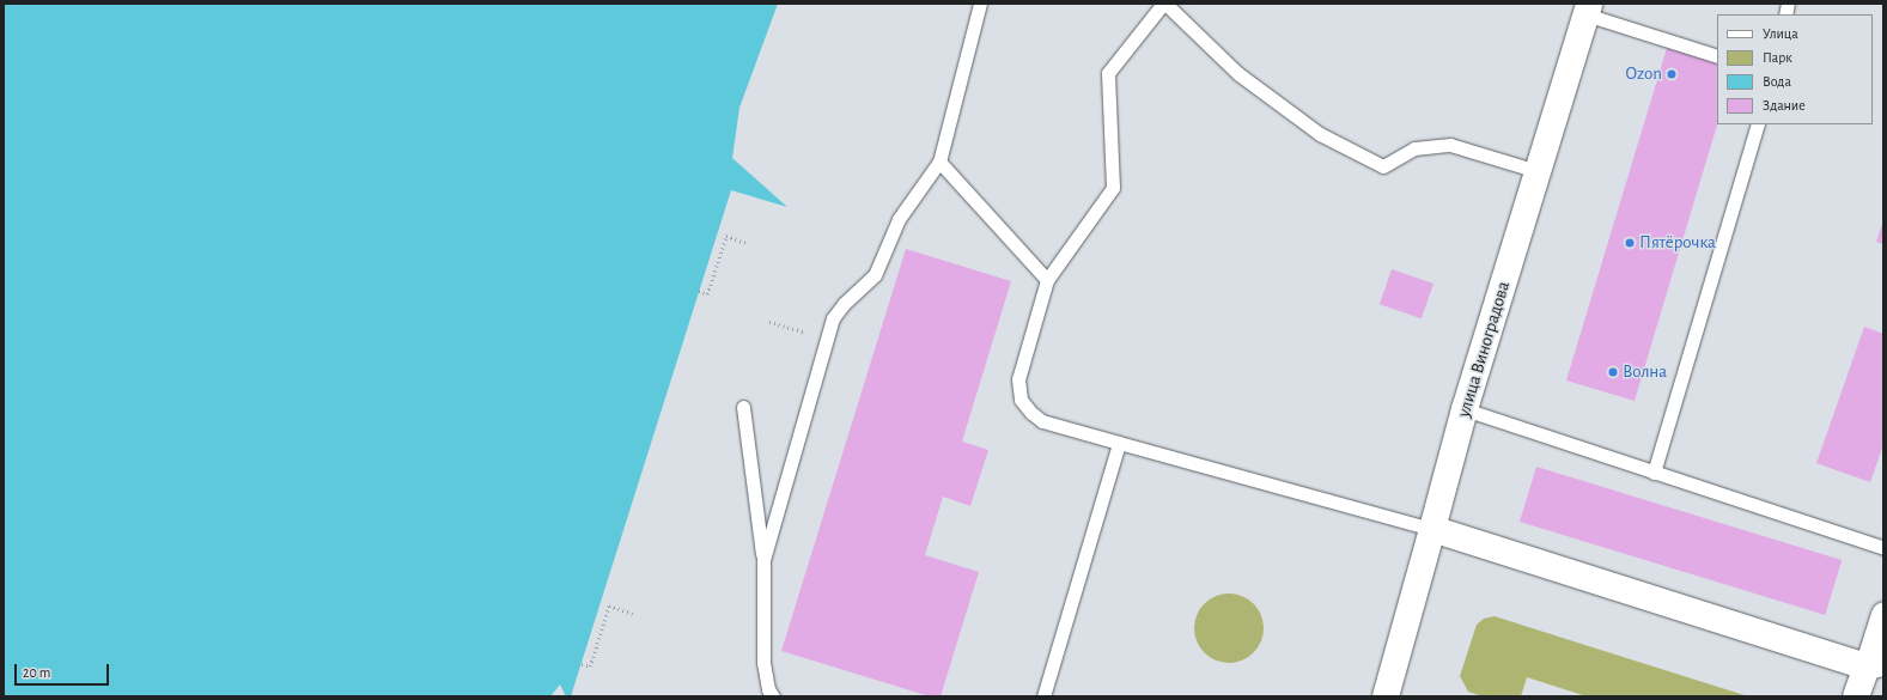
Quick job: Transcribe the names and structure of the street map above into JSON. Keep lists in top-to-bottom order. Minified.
{"streets":{"street":["улица Виноградова"]},"places":["Ozon","Пятёрочка","Волна"],"legend":["Улица","Парк","Вода","Здание"],"scale_bar":"20 m"}
